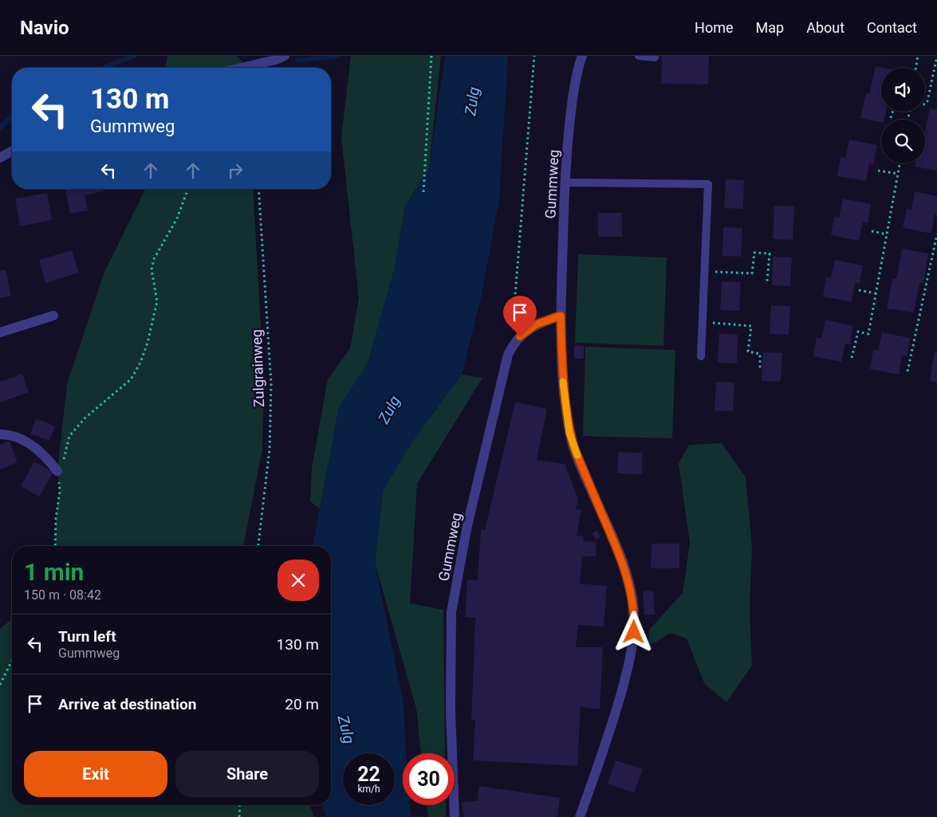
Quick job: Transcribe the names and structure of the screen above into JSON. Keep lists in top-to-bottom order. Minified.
{"streets":{"street":["Gummweg"],"path":["Zulgrainweg"]},"water":["Zulg"],"page":{"header":"Navio","nav":["Home","Map","About","Contact"],"turn":["130 m","Gummweg"],"heading":["1 min","150 m · 08:42"],"list":[{"name":"Turn left","note":"Gummweg","value":"130 m"},{"name":"Arrive at destination","value":"20 m"}],"buttons":["Exit","Share"],"speed":"22 km/h","limit":"30"}}
